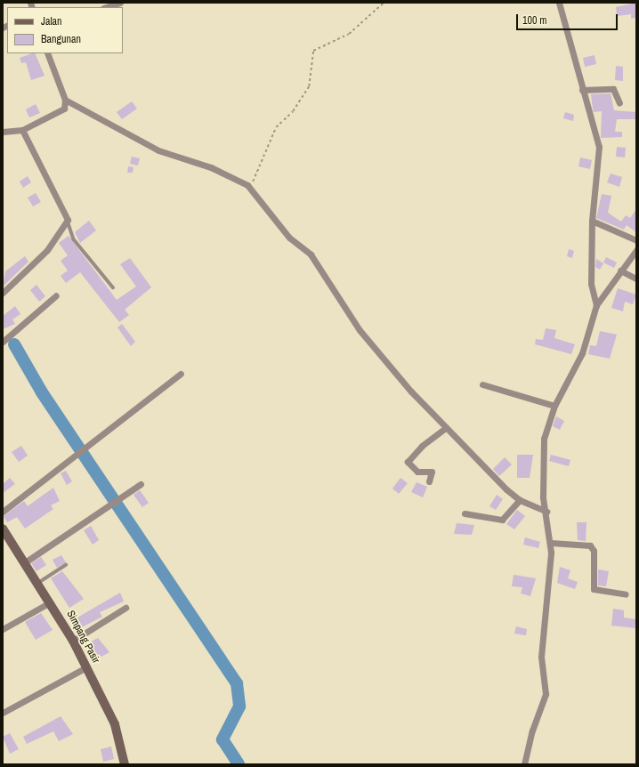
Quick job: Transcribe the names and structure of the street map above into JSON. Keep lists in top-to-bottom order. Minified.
{"streets":{"street":["Simpang Pasir"]},"legend":["Jalan","Bangunan"],"scale_bar":"100 m"}
